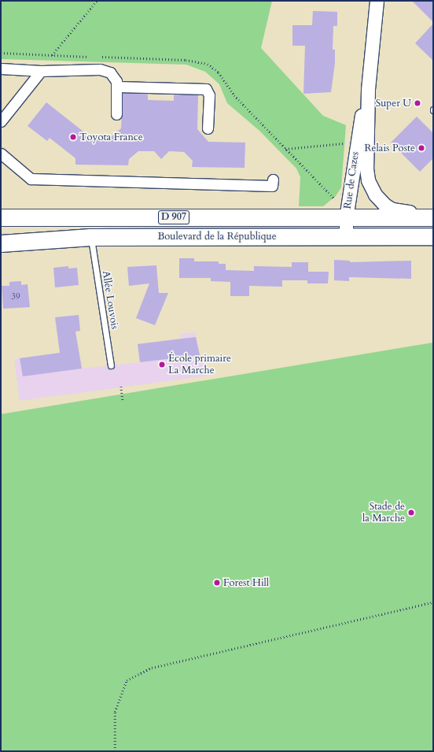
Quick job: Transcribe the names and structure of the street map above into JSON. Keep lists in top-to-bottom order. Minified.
{"streets":{"main road":["D 907","Boulevard de la République"],"street":["Rue de Cazes"],"lane":["Allée Louvois"]},"crossings":[["Rue de Cazes","Boulevard de la République"],["Boulevard de la République","Allée Louvois"]],"places":["Super U","Toyota France","Relais Poste","École primaire La Marche","Stade de la Marche","Forest Hill"],"house_numbers":["39"]}
